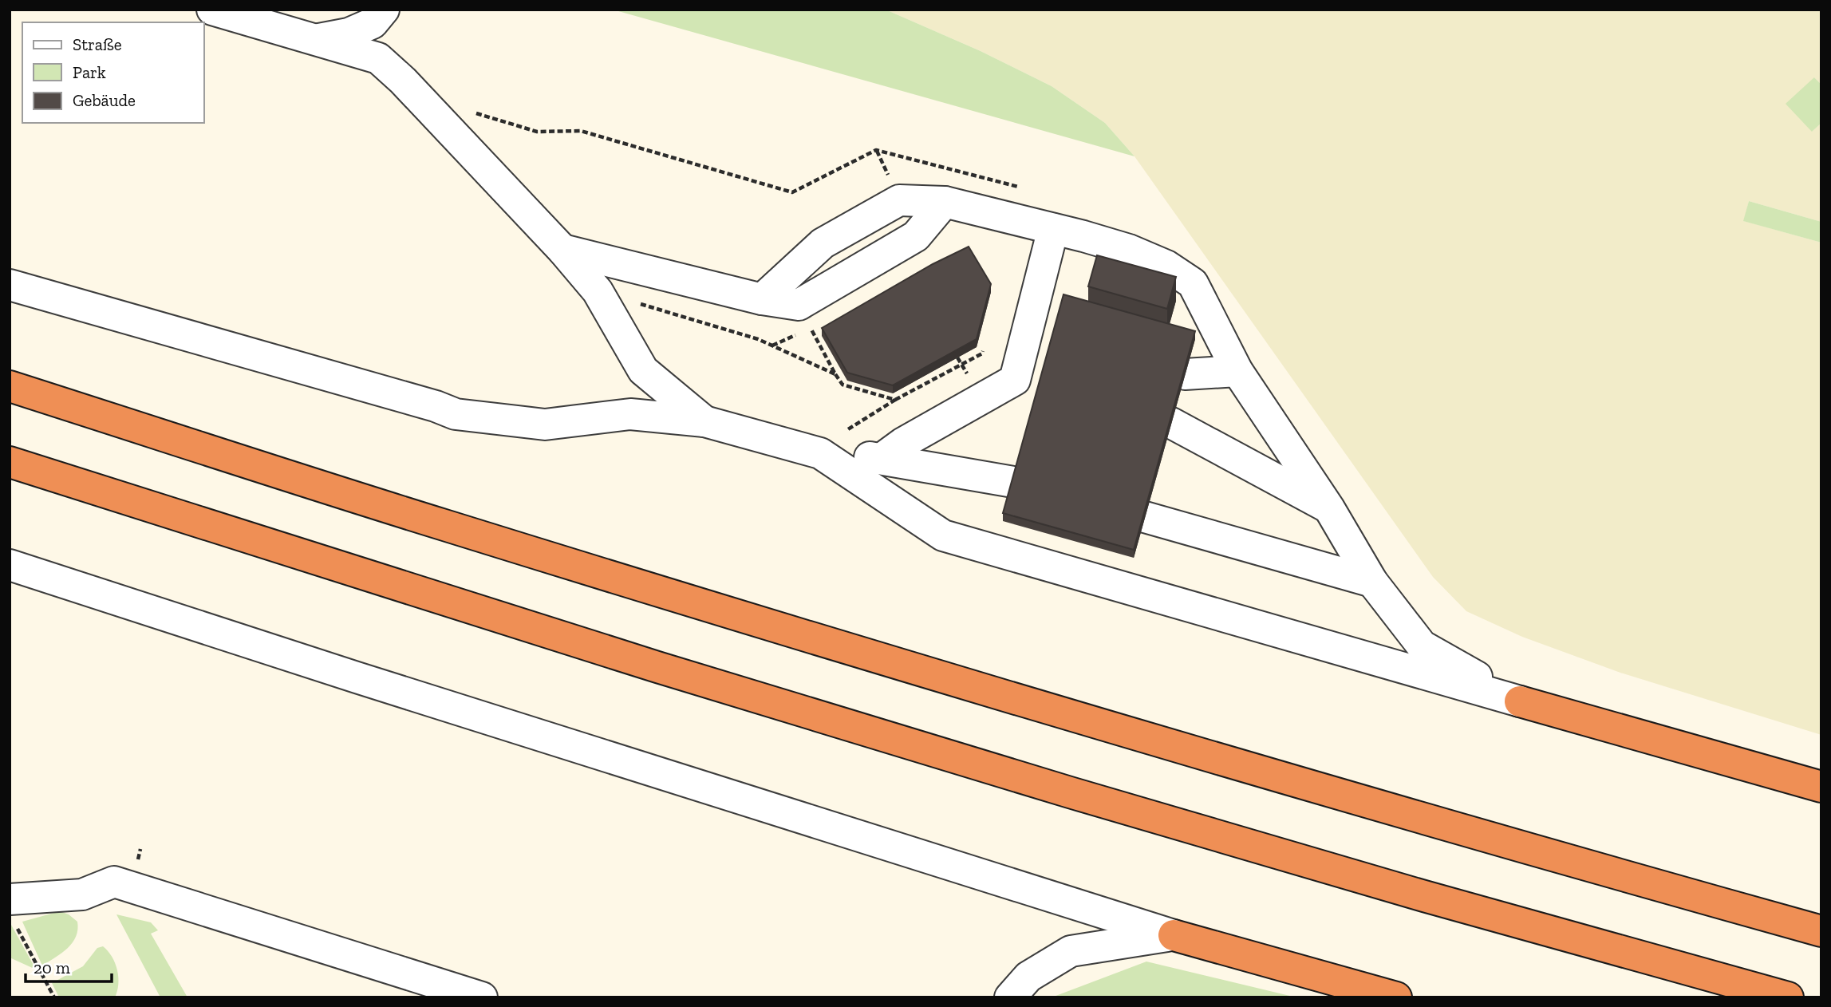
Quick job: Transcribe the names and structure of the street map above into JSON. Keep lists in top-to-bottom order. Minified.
{"legend":["Straße","Park","Gebäude"],"scale_bar":"20 m"}
